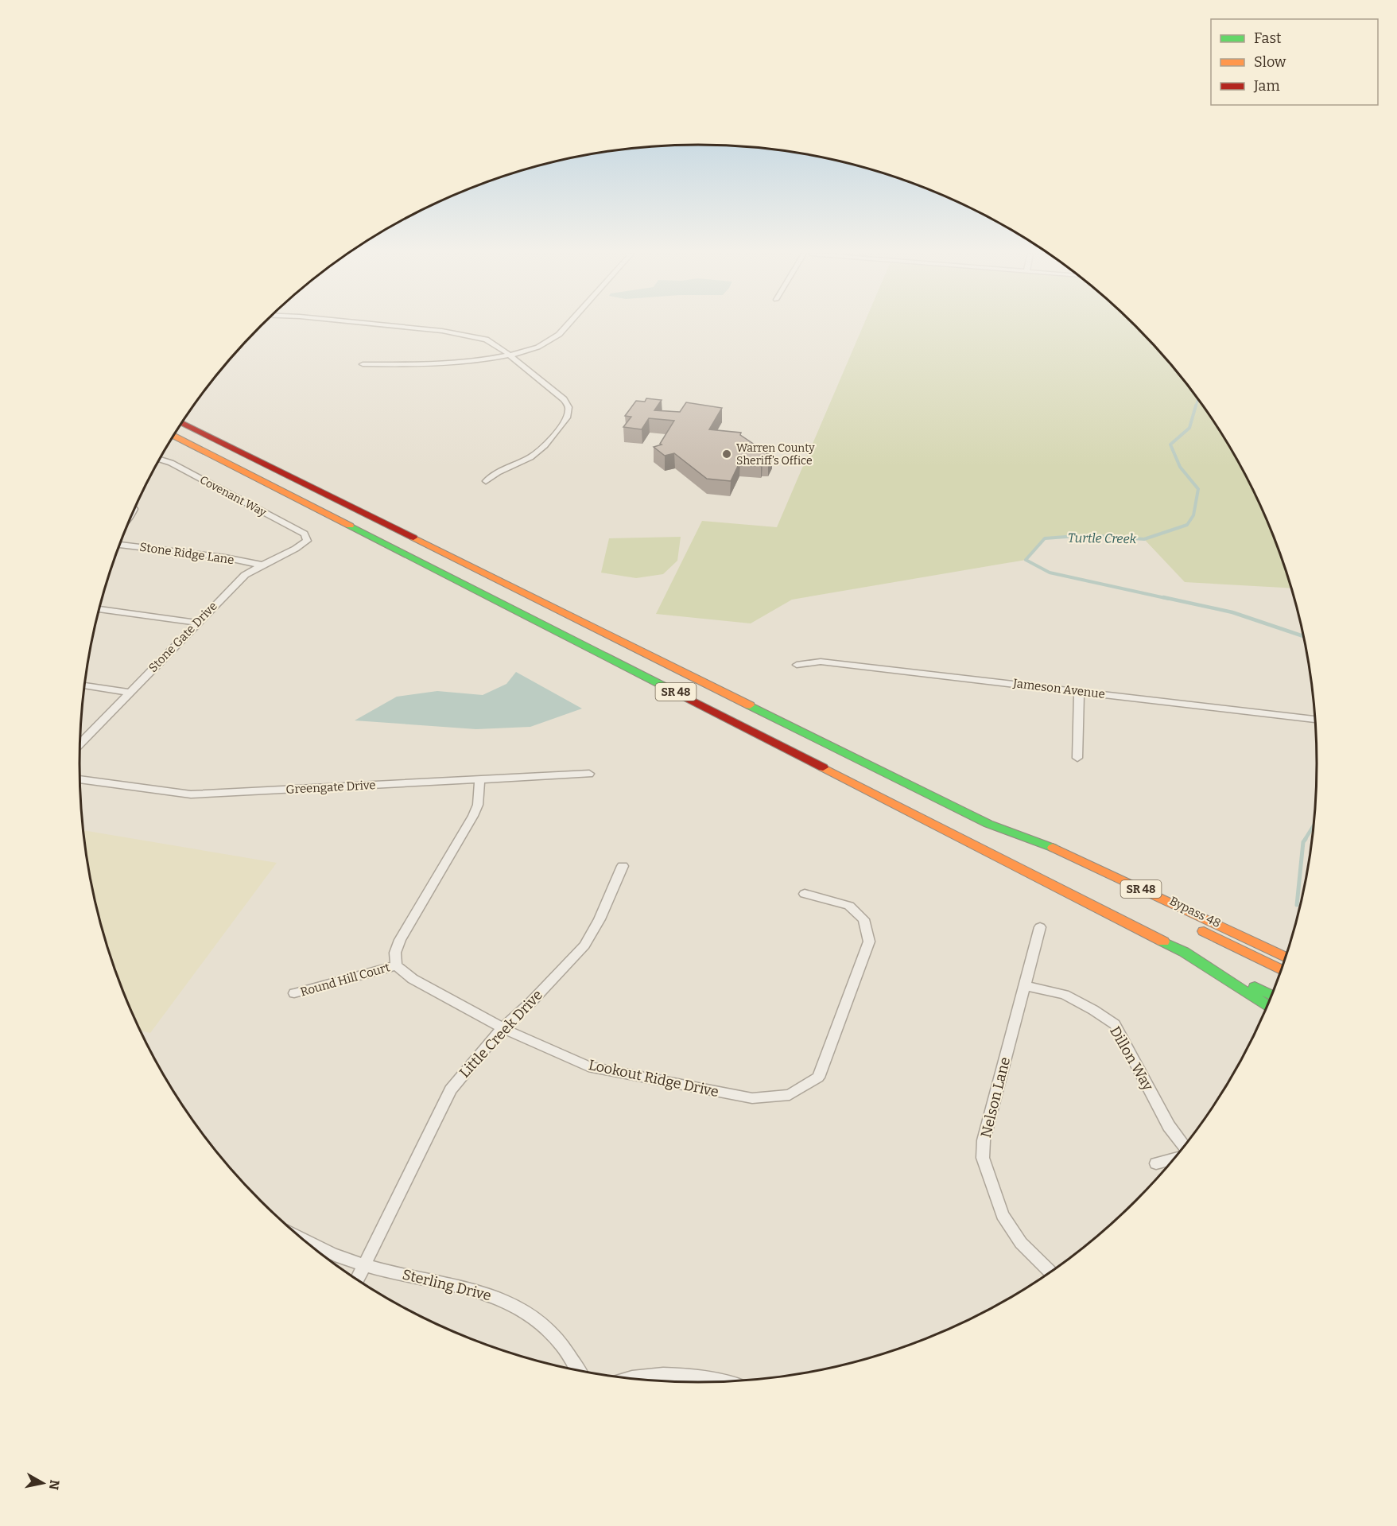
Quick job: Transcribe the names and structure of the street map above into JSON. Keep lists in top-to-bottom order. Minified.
{"streets":{"highway":["SR 48","Bypass 48"],"street":["Covenant Way","Stone Ridge Lane","Stone Gate Drive","Jameson Avenue","Greengate Drive","Round Hill Court","Little Creek Drive","Dillon Way","Lookout Ridge Drive","Nelson Lane","Sterling Drive"]},"crossings":[["Covenant Way","Stone Gate Drive"],["Stone Ridge Lane","Stone Gate Drive"],["SR 48","Bypass 48"],["Round Hill Court","Lookout Ridge Drive"],["Little Creek Drive","Lookout Ridge Drive"],["Little Creek Drive","Sterling Drive"],["Dillon Way","Nelson Lane"]],"water":["Turtle Creek"],"places":["Warren County Sheriff’s Office"],"legend":["Fast","Slow","Jam"],"north":"right"}
